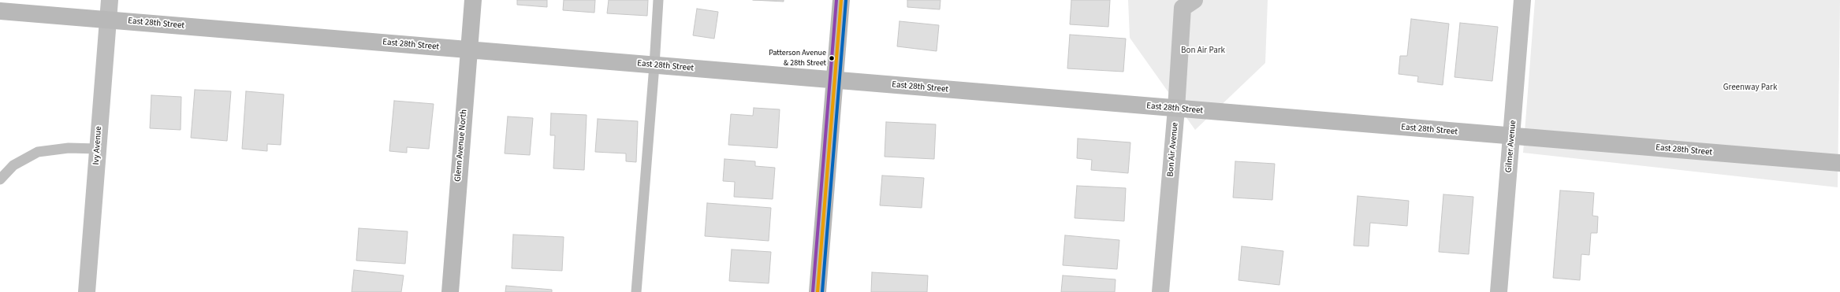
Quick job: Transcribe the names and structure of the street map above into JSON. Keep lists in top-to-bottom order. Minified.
{"streets":{"street":["East 28th Street","Ivy Avenue","Glenn Avenue North","Gilmer Avenue","Bon Air Avenue"]},"crossings":[["East 28th Street","Ivy Avenue"],["East 28th Street","Glenn Avenue North"],["East 28th Street","Gilmer Avenue"],["East 28th Street","Bon Air Avenue"]],"parks":["Bon Air Park","Greenway Park"],"places":["Patterson Avenue & 28th Street"]}
